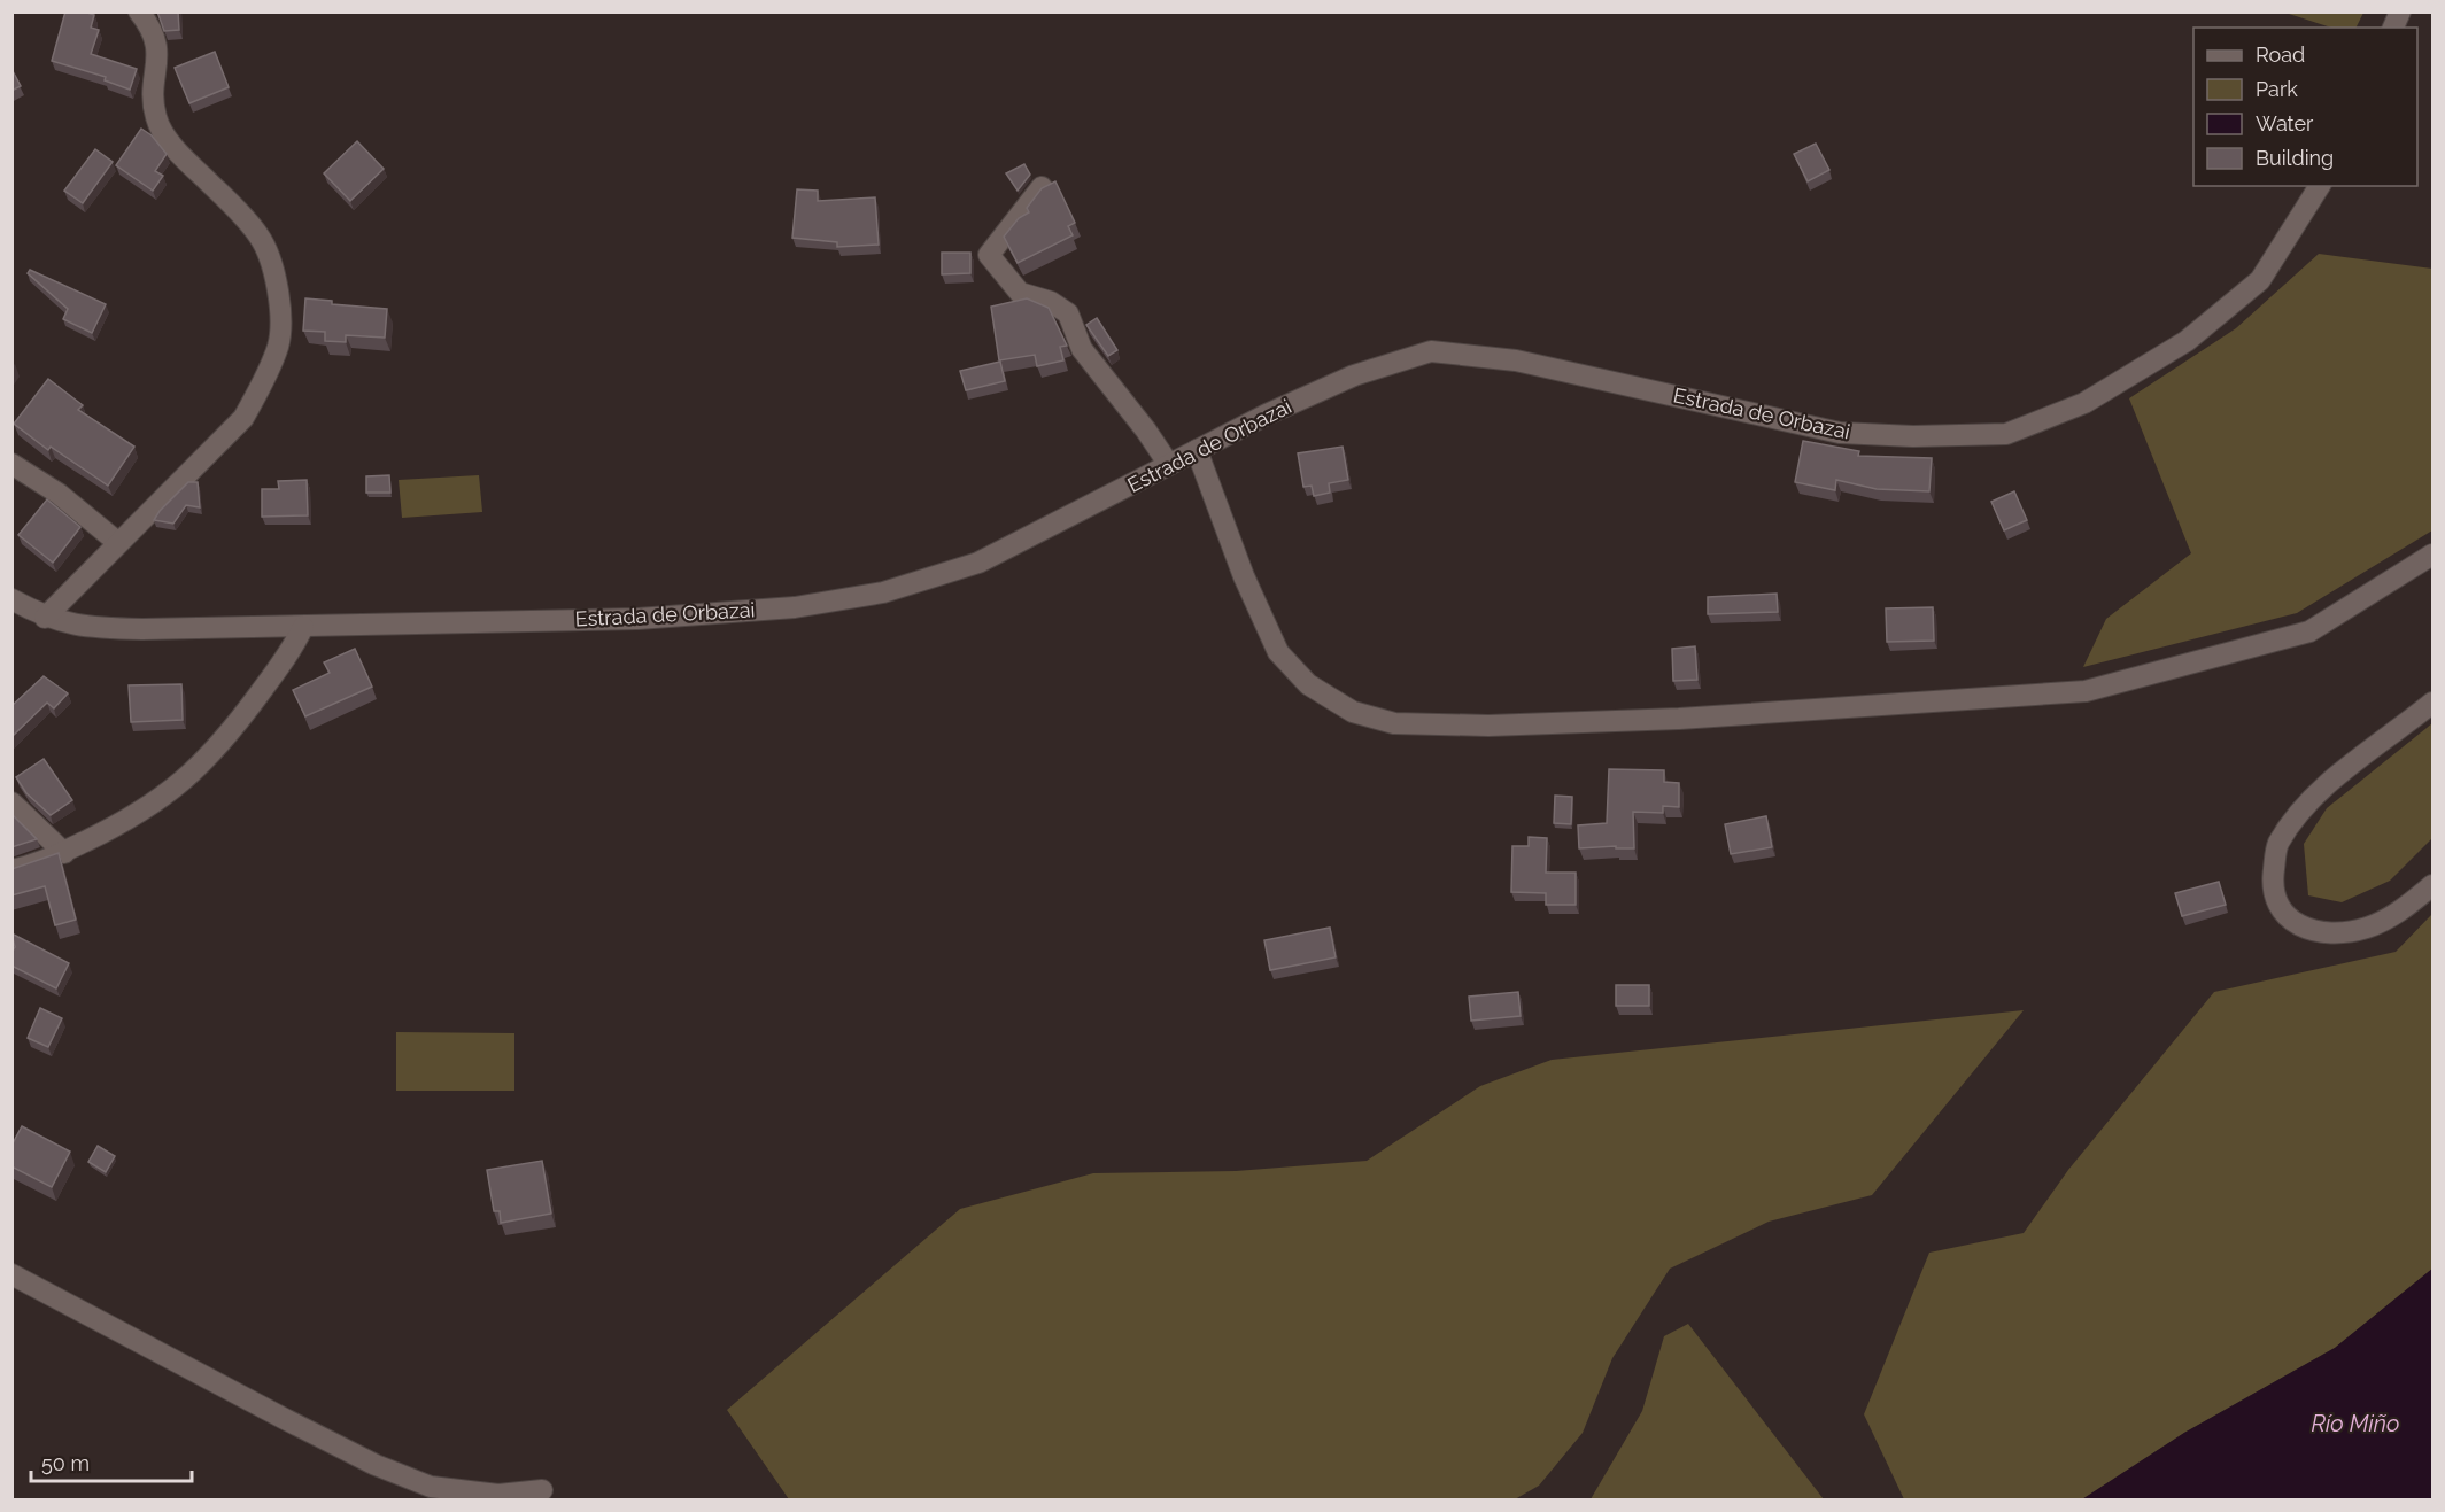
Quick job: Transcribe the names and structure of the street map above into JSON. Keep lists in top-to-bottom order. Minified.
{"streets":{"street":["Estrada de Orbazai"]},"water":["Río Miño"],"legend":["Road","Park","Water","Building"],"scale_bar":"50 m"}
